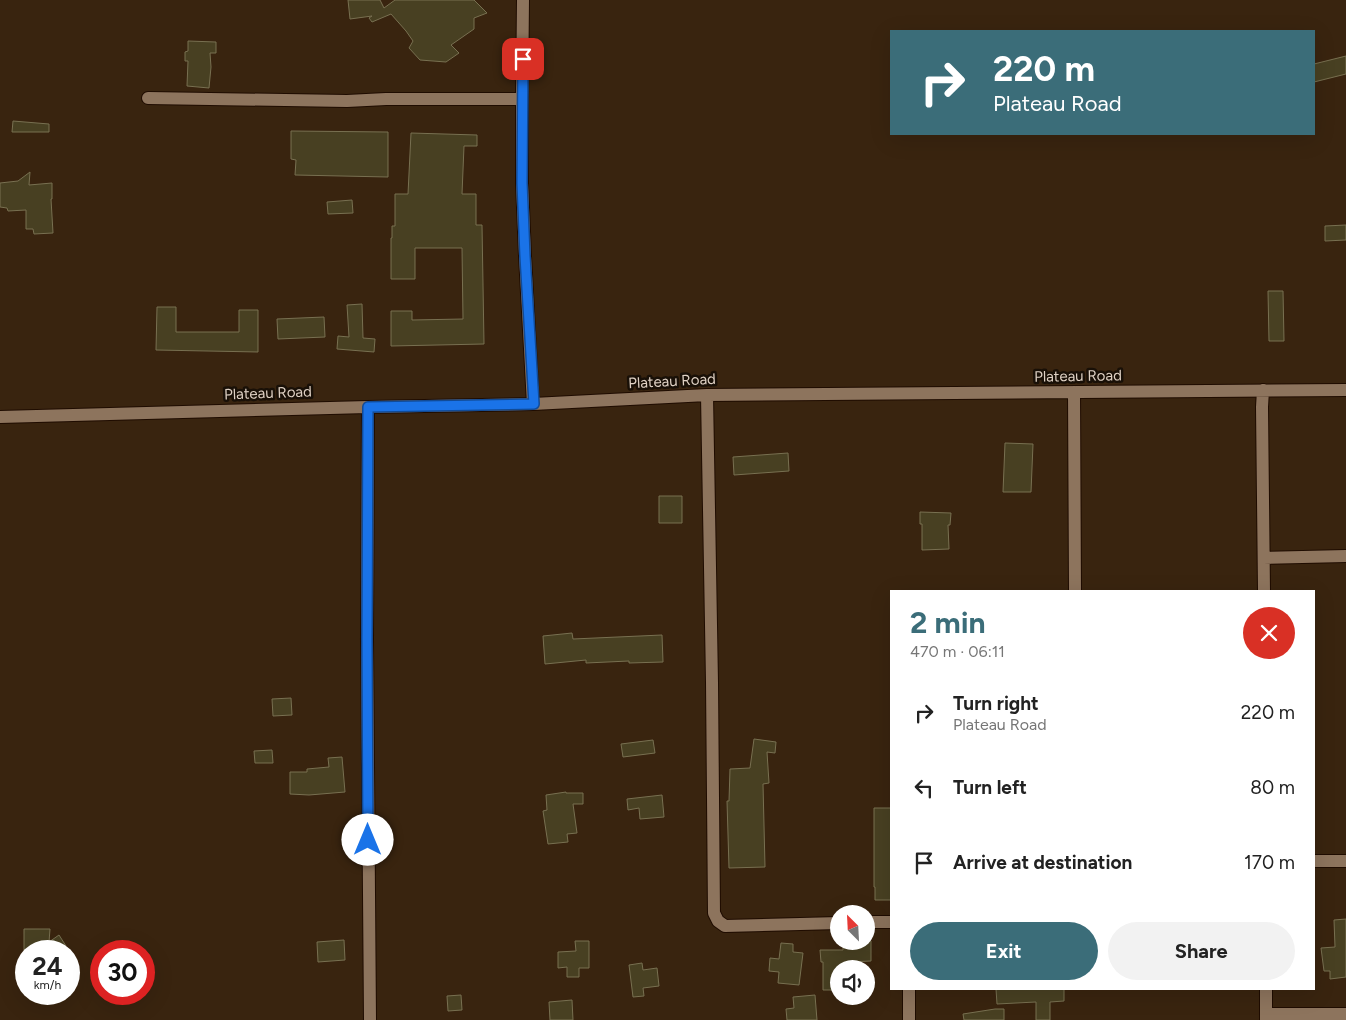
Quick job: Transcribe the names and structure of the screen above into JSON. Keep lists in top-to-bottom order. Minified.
{"streets":{"street":["Plateau Road"]},"north":"top left","page":{"turn":["220 m","Plateau Road"],"heading":["2 min","470 m · 06:11"],"list":[{"name":"Turn right","note":"Plateau Road","value":"220 m"},{"name":"Turn left","value":"80 m"},{"name":"Arrive at destination","value":"170 m"}],"buttons":["Exit","Share"],"speed":"24 km/h","limit":"30"}}
